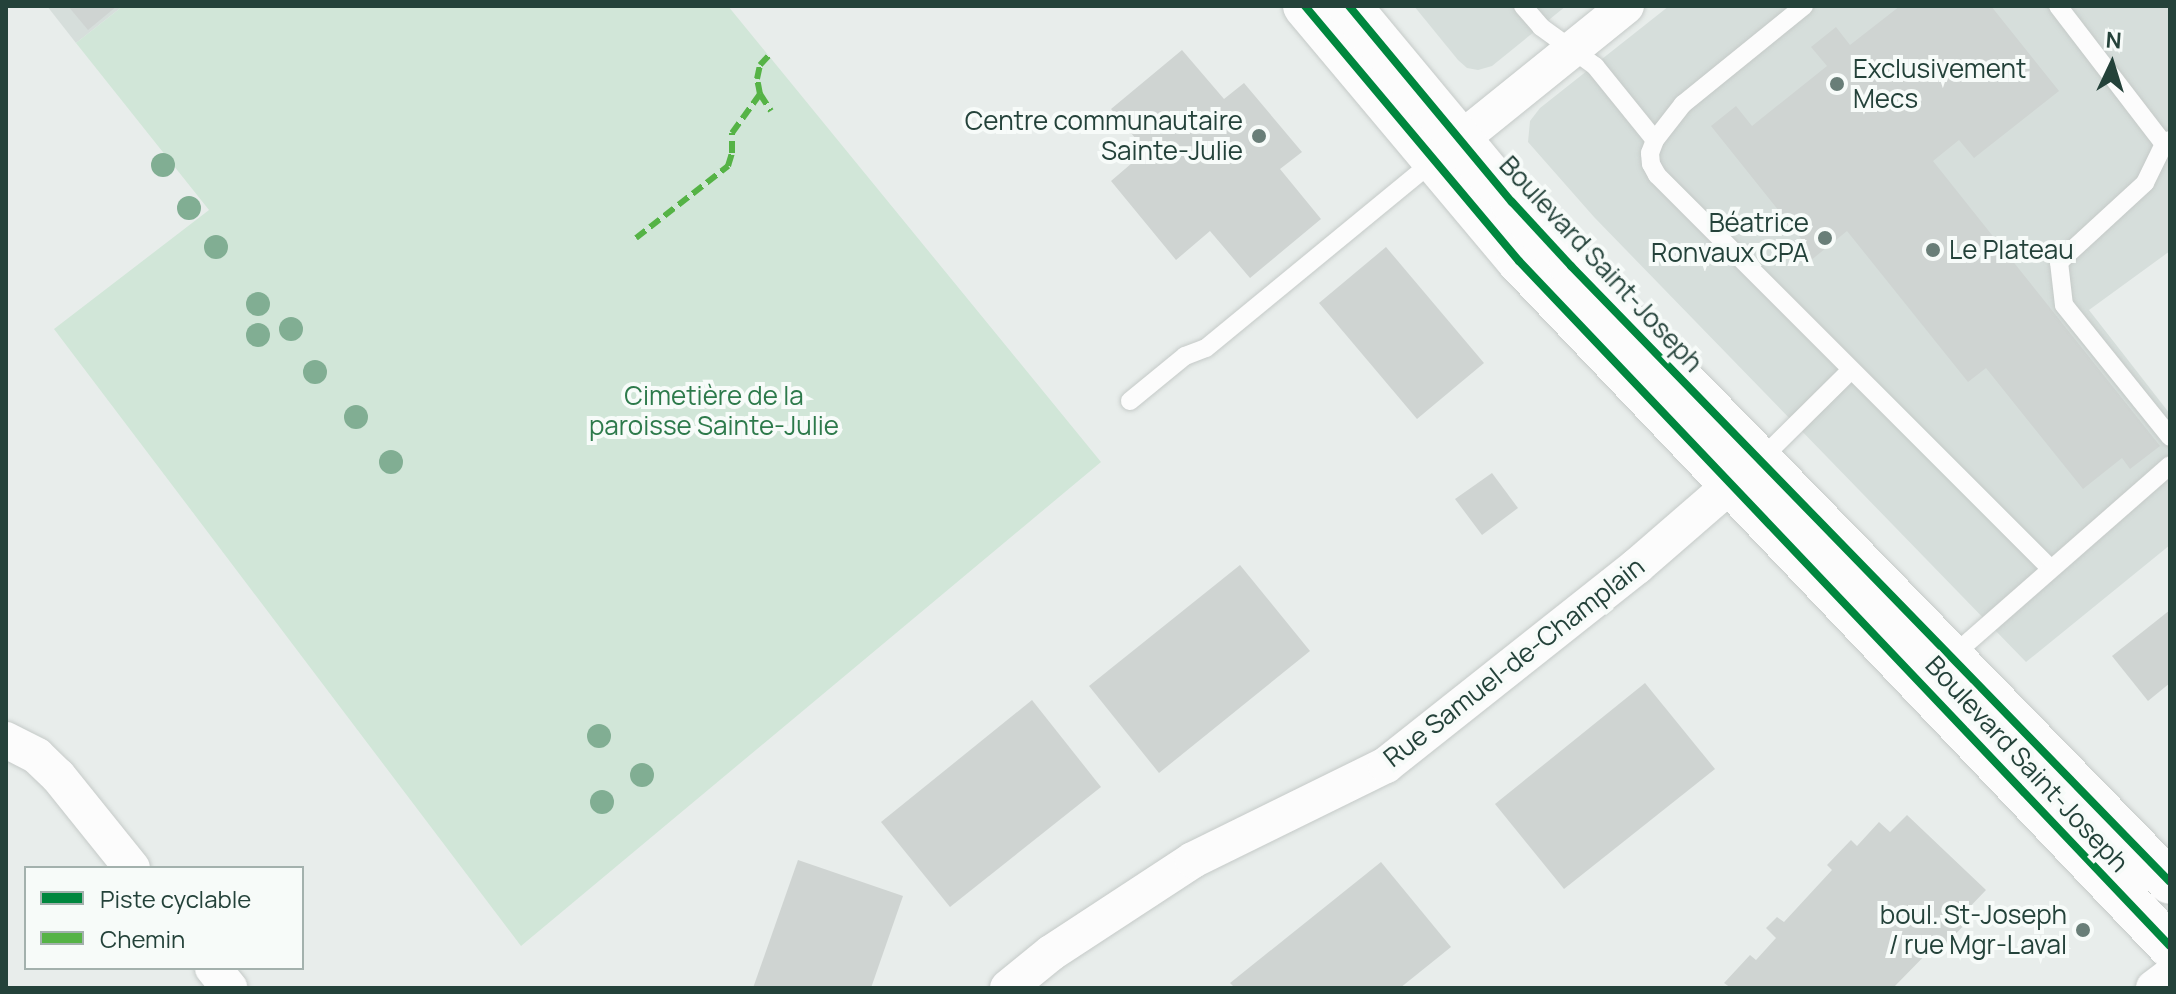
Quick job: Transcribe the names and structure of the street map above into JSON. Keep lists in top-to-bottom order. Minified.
{"streets":{"street":["Boulevard Saint-Joseph","Rue Samuel-de-Champlain"]},"crossings":[["Boulevard Saint-Joseph","Rue Samuel-de-Champlain"]],"parks":["Cimetière de la paroisse Sainte-Julie"],"places":["Exclusivement Mecs","Centre communautaire Sainte-Julie","Béatrice Ronvaux CPA","Le Plateau","boul. St-Joseph / rue Mgr-Laval"],"legend":["Piste cyclable","Chemin"],"north":"top"}
